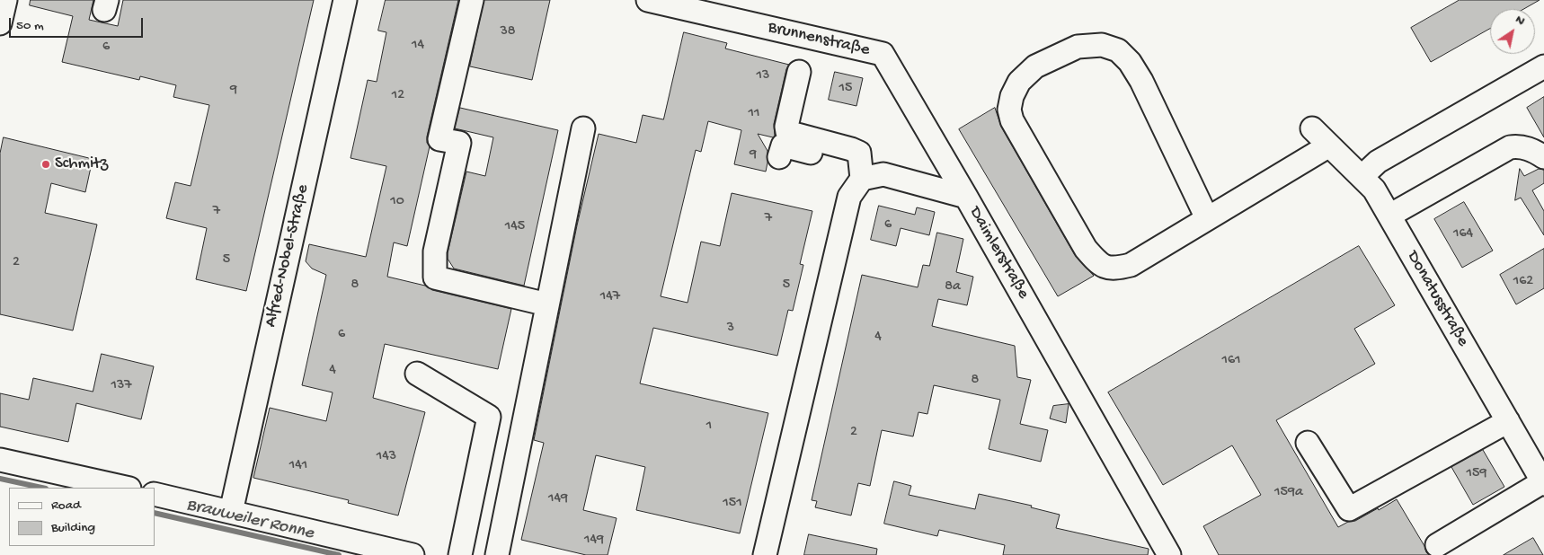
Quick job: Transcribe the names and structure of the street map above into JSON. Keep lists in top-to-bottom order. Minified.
{"streets":{"street":["Brunnenstraße","Daimlerstraße","Alfred-Nobel-Straße","Donatusstraße"]},"crossings":[["Brunnenstraße","Daimlerstraße"]],"water":["Brauweiler Ronne"],"places":["Schmitz"],"house_numbers":["38","14","6","13","15","9","12","11","9","10","7","7","6","145","164","5","2","162","8","5","8a","147","3","6","4","161","4","8","137","1","2","143","141","159","159a","149","151","149"],"legend":["Road","Building"],"scale_bar":"50 m","north":"top right"}
